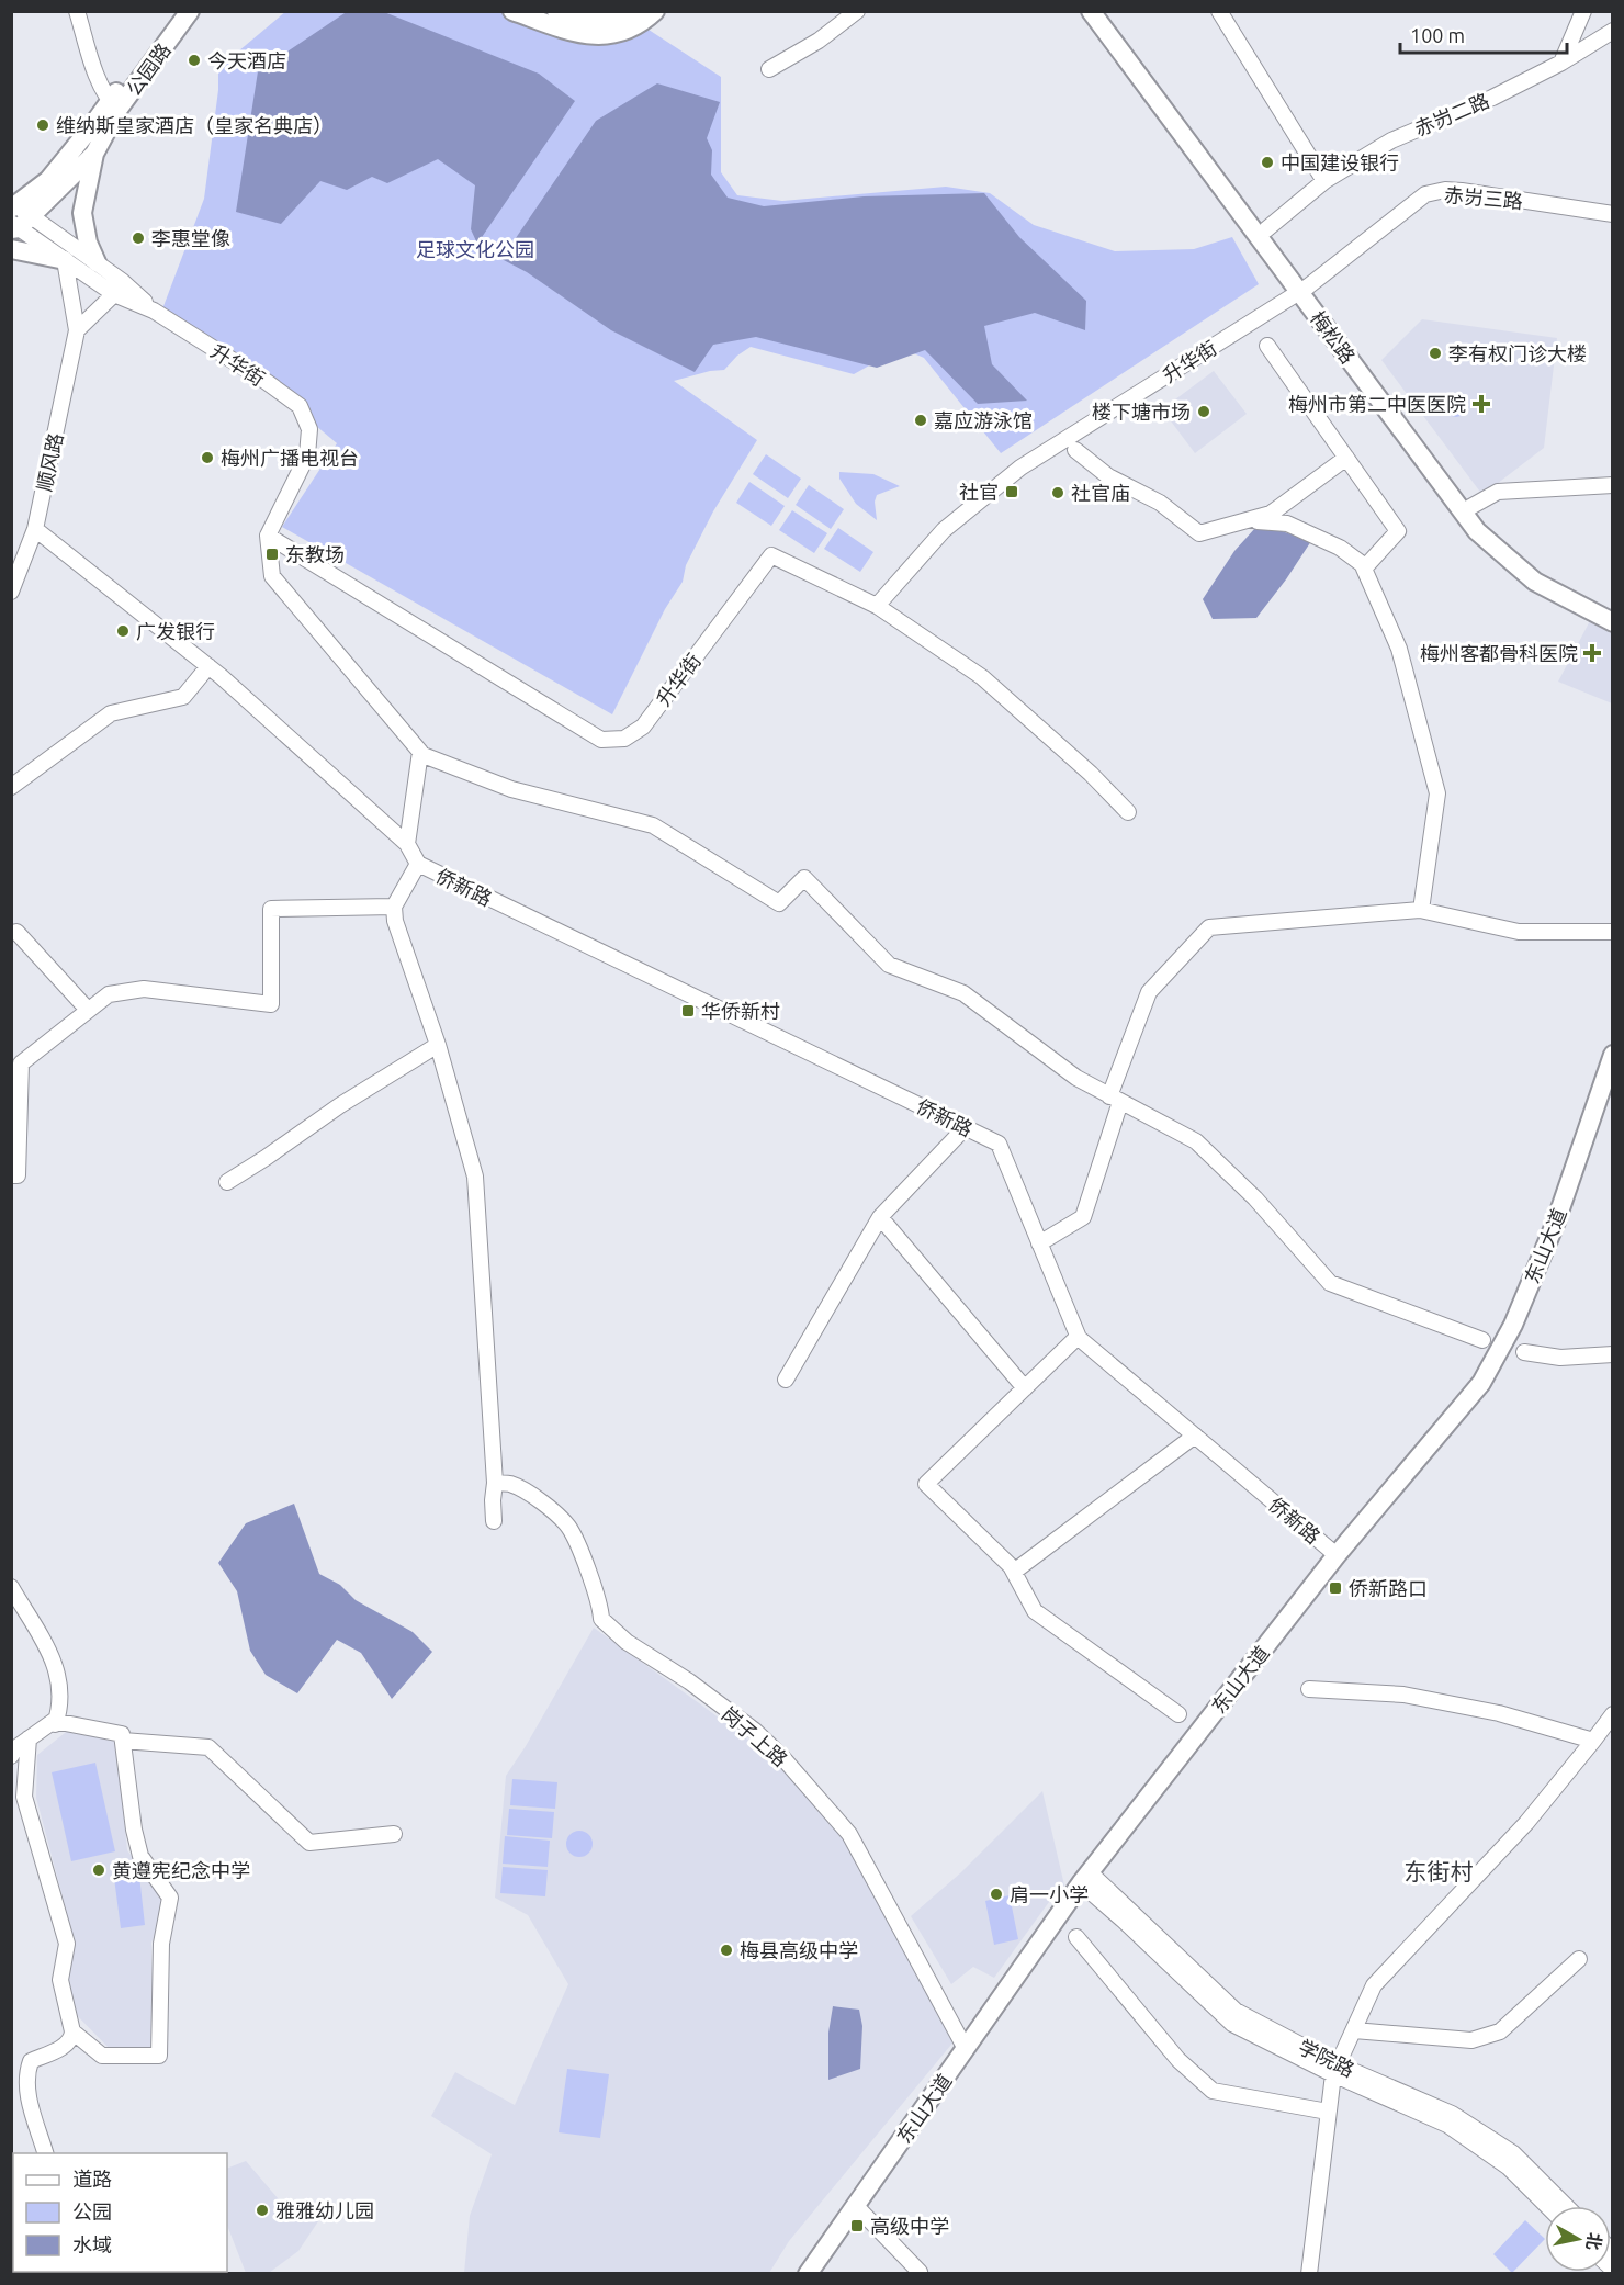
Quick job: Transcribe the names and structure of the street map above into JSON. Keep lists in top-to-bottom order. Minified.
{"streets":{"main road":["公园路","梅松路","东山大道"],"street":["赤岃二路","赤岃三路","升华街","顺风路","侨新路","岗子上路","学院路"]},"crossings":[["公园路","升华街"],["赤岃二路","梅松路"],["赤岃三路","梅松路"],["赤岃三路","升华街"],["梅松路","升华街"],["升华街","顺风路"],["侨新路","东山大道"],["东山大道","岗子上路"],["东山大道","学院路"]],"districts":["东街村"],"parks":["足球文化公园"],"places":{"other":["今天酒店","维纳斯皇家酒店（皇家名典店）","中国建设银行","李惠堂像","李有权门诊大楼","楼下塘市场","嘉应游泳馆","梅州广播电视台","社官庙","广发银行","黄遵宪纪念中学","肩一小学","梅县高级中学","雅雅幼儿园"],"health":["梅州市第二中医医院","梅州客都骨科医院"],"transit":["社官","东教场","华侨新村","侨新路口","高级中学"]},"legend":["道路","公园","水域"],"scale_bar":"100 m","north":"right"}
